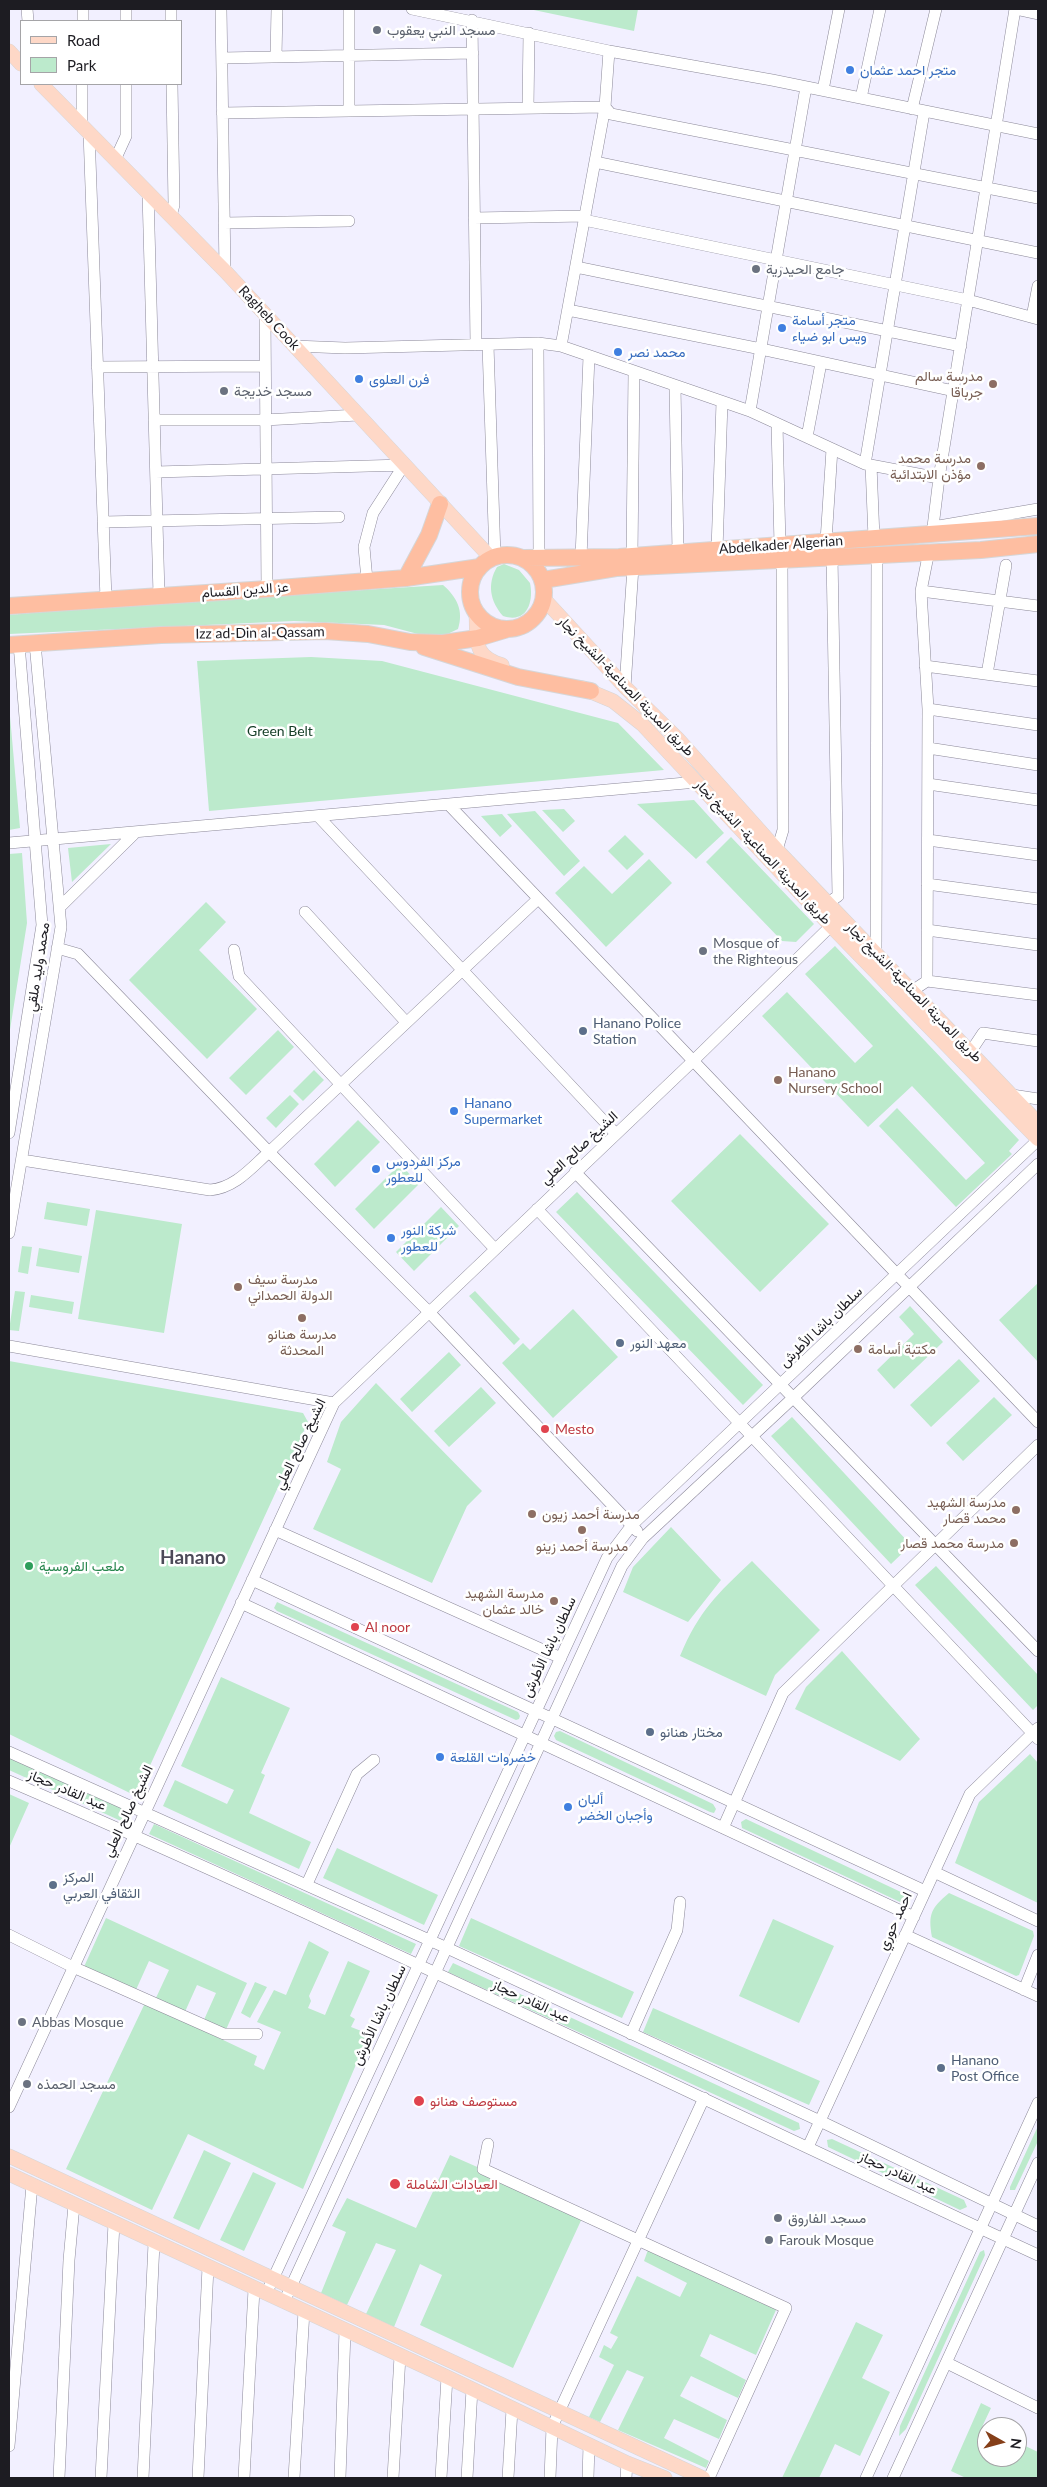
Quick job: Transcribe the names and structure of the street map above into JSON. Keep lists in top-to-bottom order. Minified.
{"streets":{"highway":["Abdelkader Algerian","عز الدين القسام","Izz ad-Din al-Qassam"],"main road":["Ragheb Cook","طريق المدينة الصناعية-الشيخ نجار","طريق المدينة الصناعية- الشيخ نجار"],"street":["محمد وليد ملقي","الشيخ صالح العلي","سلطان باشا الأطرش","عبد القادر حجاز","احمد حوري"]},"crossings":[["Ragheb Cook","Abdelkader Algerian"],["Ragheb Cook","عز الدين القسام"],["Ragheb Cook","Izz ad-Din al-Qassam"],["Ragheb Cook","طريق المدينة الصناعية-الشيخ نجار"],["Ragheb Cook","طريق المدينة الصناعية- الشيخ نجار"],["Abdelkader Algerian","عز الدين القسام"],["Abdelkader Algerian","Izz ad-Din al-Qassam"],["Abdelkader Algerian","طريق المدينة الصناعية-الشيخ نجار"],["Abdelkader Algerian","طريق المدينة الصناعية- الشيخ نجار"],["عز الدين القسام","Izz ad-Din al-Qassam"],["عز الدين القسام","طريق المدينة الصناعية-الشيخ نجار"],["عز الدين القسام","طريق المدينة الصناعية- الشيخ نجار"],["Izz ad-Din al-Qassam","طريق المدينة الصناعية-الشيخ نجار"],["Izz ad-Din al-Qassam","طريق المدينة الصناعية- الشيخ نجار"],["Izz ad-Din al-Qassam","محمد وليد ملقي"],["طريق المدينة الصناعية-الشيخ نجار","طريق المدينة الصناعية- الشيخ نجار"],["طريق المدينة الصناعية-الشيخ نجار","الشيخ صالح العلي"],["طريق المدينة الصناعية- الشيخ نجار","الشيخ صالح العلي"],["طريق المدينة الصناعية- الشيخ نجار","سلطان باشا الأطرش"],["الشيخ صالح العلي","عبد القادر حجاز"],["سلطان باشا الأطرش","عبد القادر حجاز"],["عبد القادر حجاز","احمد حوري"]],"districts":["Hanano"],"parks":["Green Belt"],"places":["مسجد النبي يعقوب","متجر احمد عثمان","جامع الحيدرية","متجر أسامة ويس ابو ضياء","محمد نصر","فرن العلوى","مدرسة سالم جرباقا","مسجد خديجة","مدرسة محمد مؤذن الابتدائية","Mosque of the Righteous","Hanano Police Station","Hanano Nursery School","Hanano Supermarket","مركز الفردوس للعطور","شركة النور للعطور","مدرسة سيف الدولة الحمداني","مدرسة هنانو المحدثة","معهد النور","مكتبة أسامة","Mesto","مدرسة الشهيد محمد قصار","مدرسة أحمد زيون","مدرسة أحمد زينو","مدرسة محمد قصار","ملعب الفروسية","مدرسة الشهيد خالد عثمان","Al noor","مختار هنانو","خضروات القلعة","ألبان وأجبان الخضر","المركز الثقافي العربي","Abbas Mosque","Hanano Post Office","مسجد الحمذه","مستوصف هنانو","العيادات الشاملة","مسجد الفاروق","Farouk Mosque"],"legend":["Road","Park"],"north":"right"}
